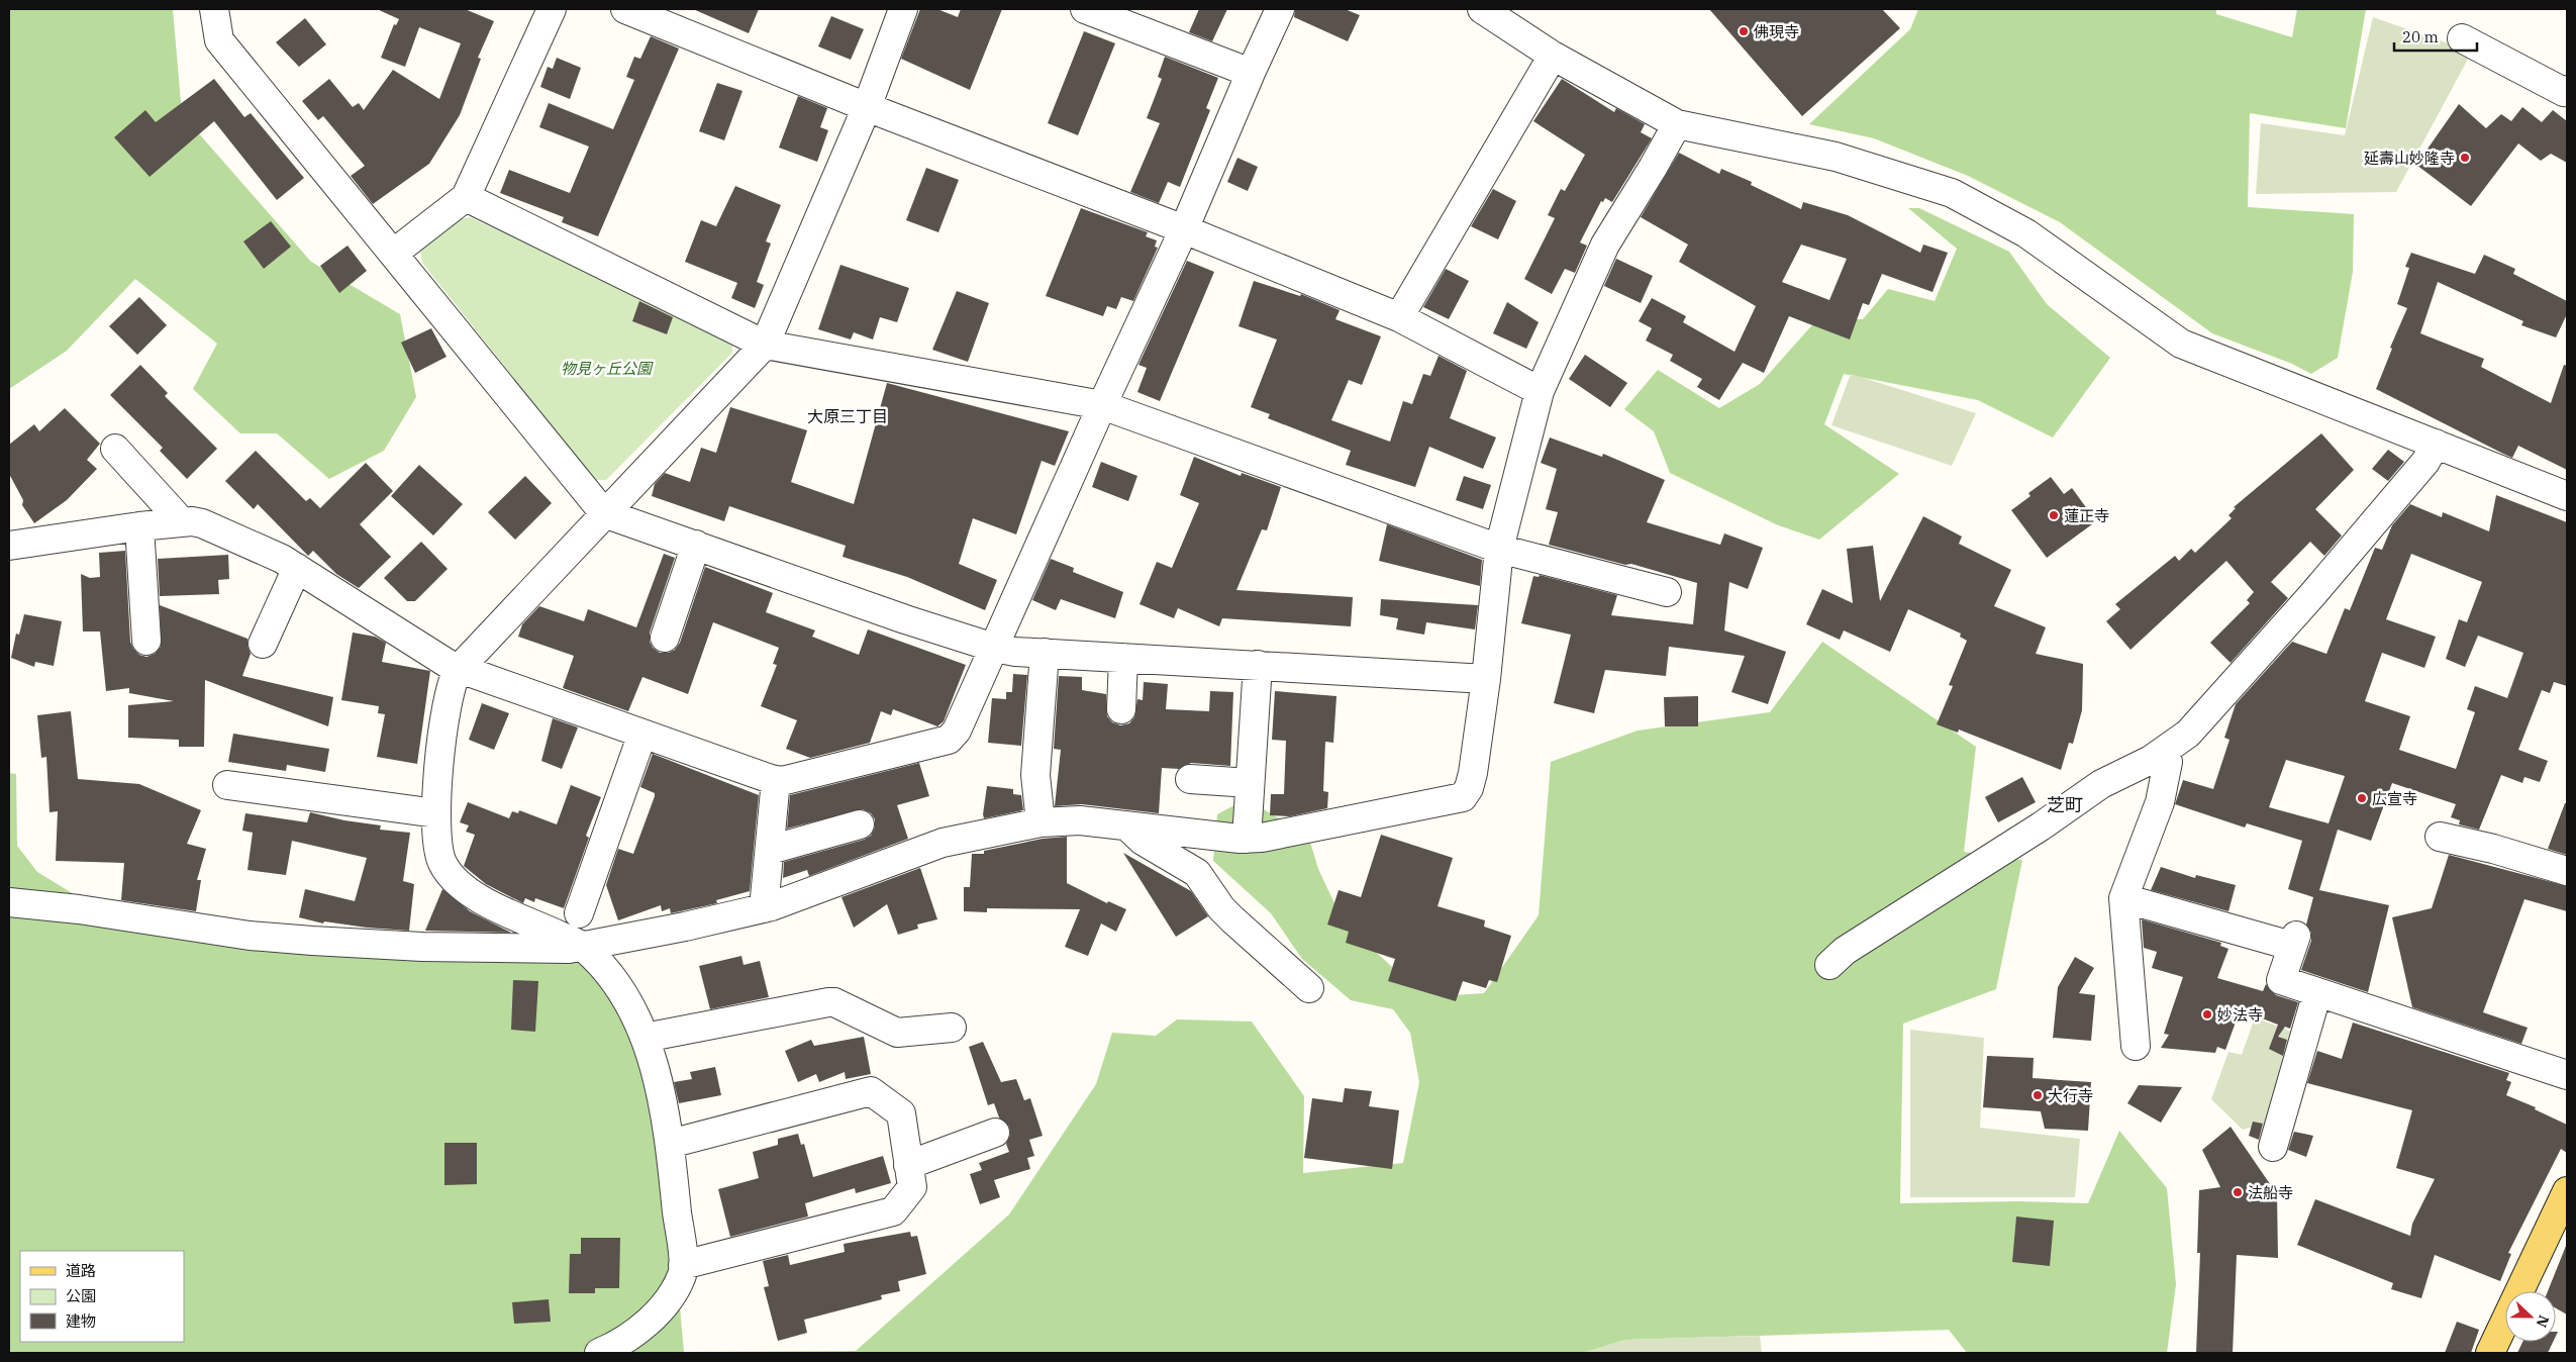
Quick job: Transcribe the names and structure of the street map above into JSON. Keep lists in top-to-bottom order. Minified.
{"districts":["大原三丁目","芝町"],"parks":["物見ヶ丘公園"],"places":["佛現寺","延壽山妙隆寺","蓮正寺","広宣寺","妙法寺","大行寺","法船寺"],"legend":["道路","公園","建物"],"scale_bar":"20 m","north":"right"}
